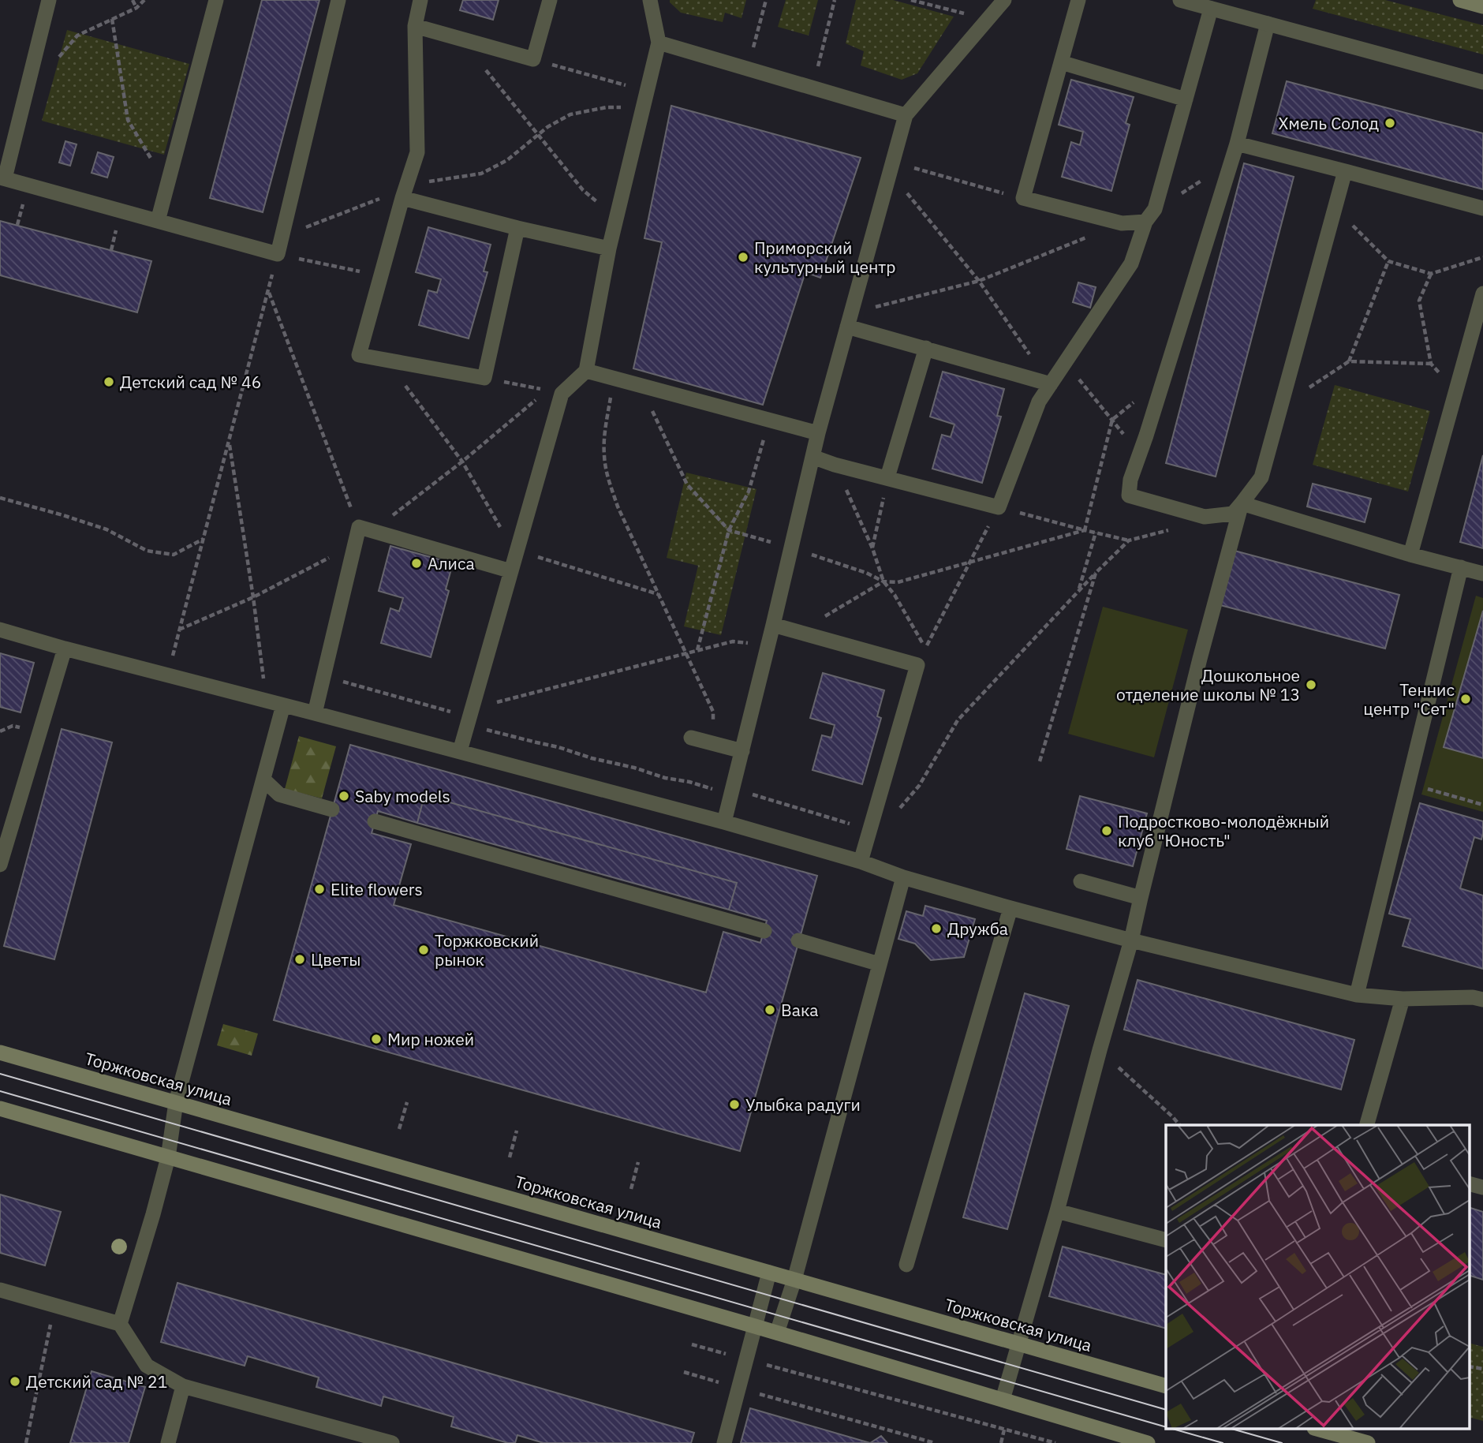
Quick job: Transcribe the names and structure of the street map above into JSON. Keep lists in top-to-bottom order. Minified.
{"streets":{"main road":["Торжковская улица"]},"places":["Хмель Солод","Приморский культурный центр","Детский сад № 46","Алиса","Дошкольное отделение школы № 13","Теннис центр \"Сет\"","Saby models","Подростково-молодёжный клуб \"Юность\"","Elite flowers","Дружба","Торжковский рынок","Цветы","Вака","Мир ножей","Улыбка радуги","Детский сад № 21"]}
